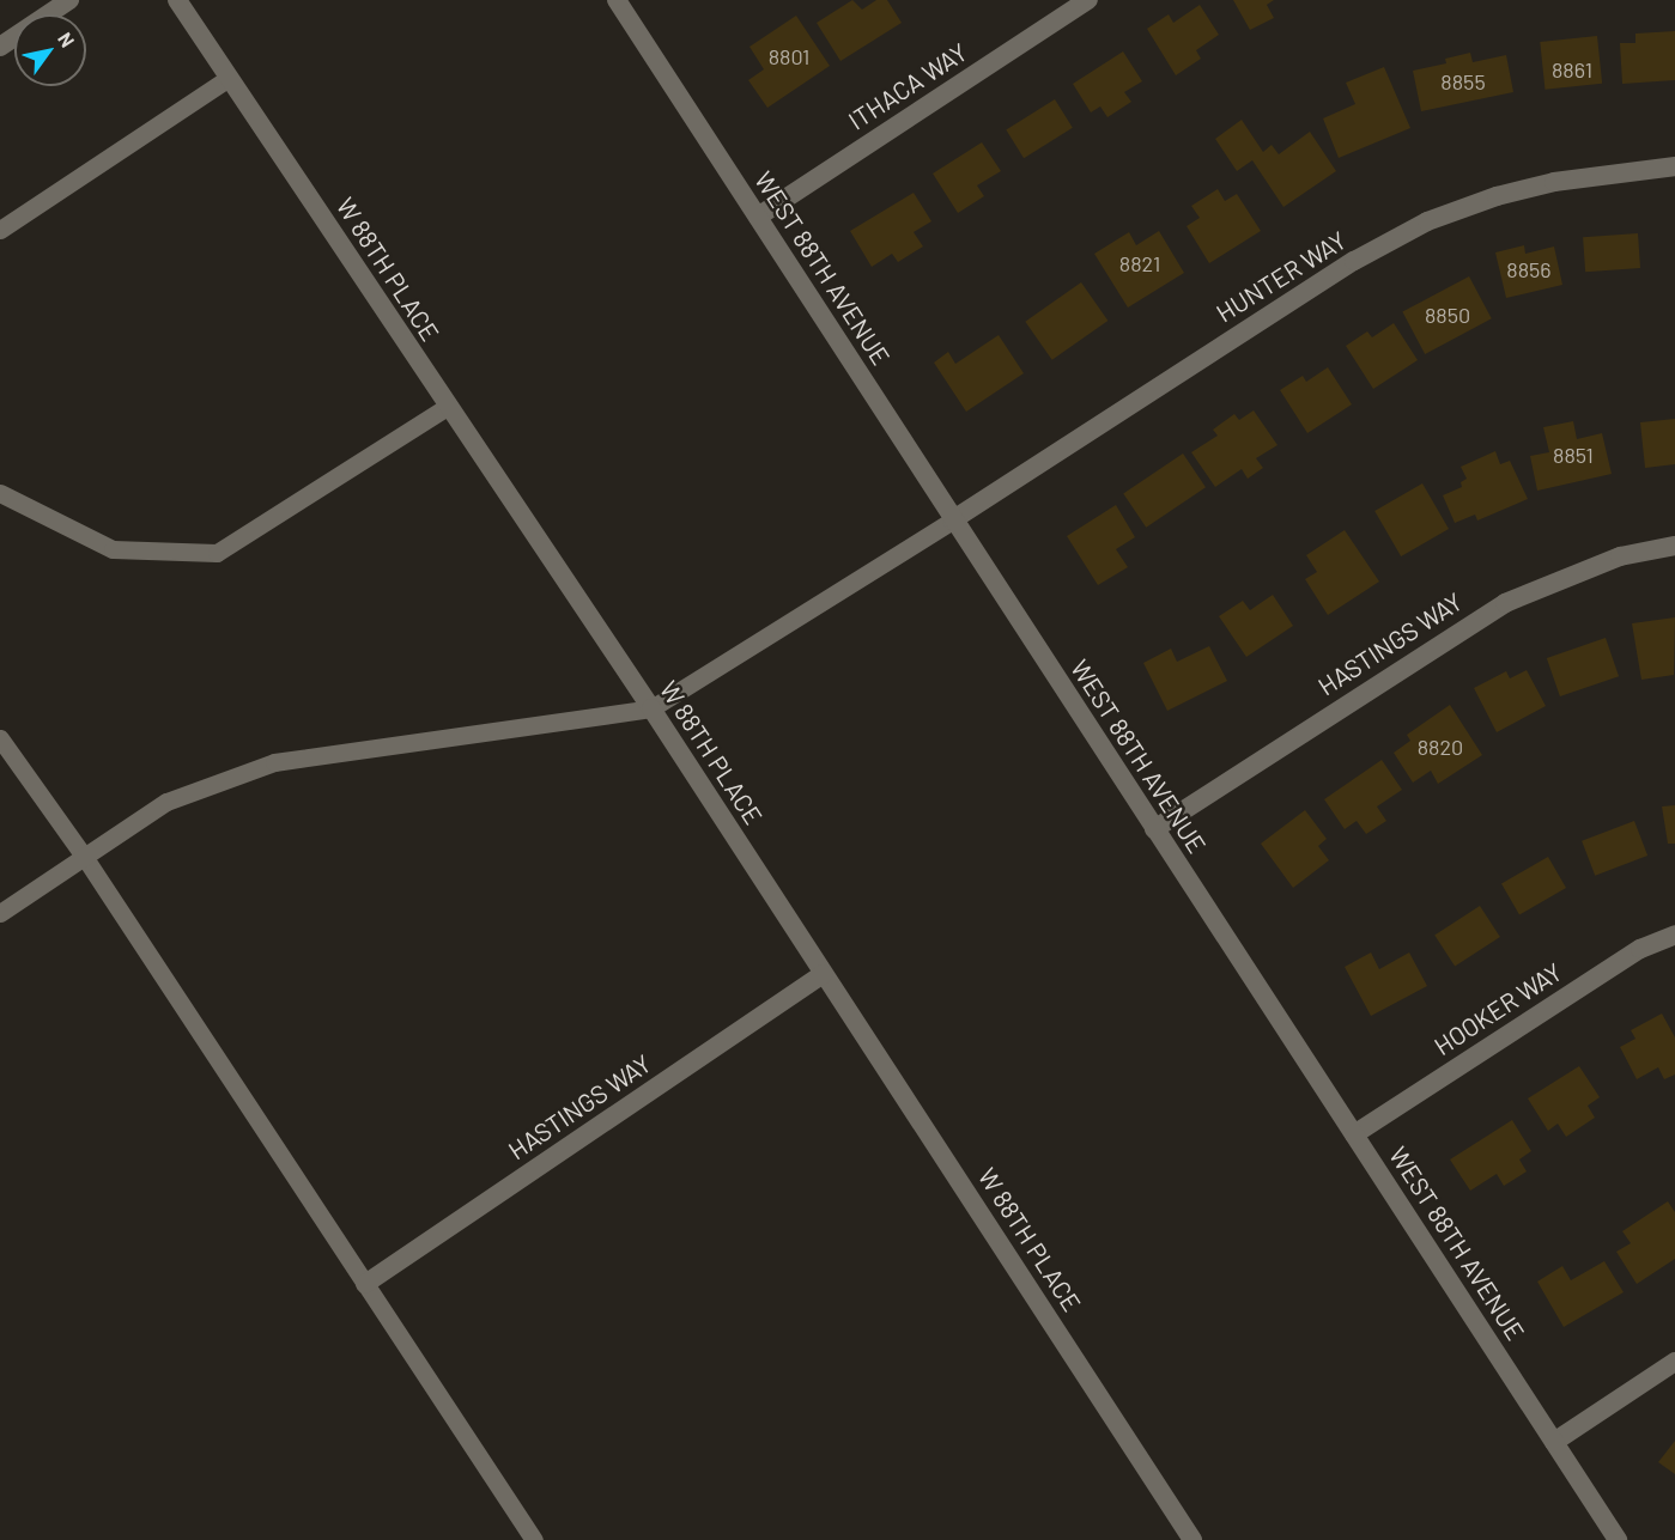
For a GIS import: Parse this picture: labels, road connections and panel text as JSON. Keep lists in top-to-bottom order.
{
  "streets": {
    "street": [
      "ITHACA WAY",
      "WEST 88TH AVENUE",
      "W 88TH PLACE",
      "HUNTER WAY",
      "HASTINGS WAY",
      "HOOKER WAY"
    ]
  },
  "crossings": [
    ["ITHACA WAY", "WEST 88TH AVENUE"],
    ["WEST 88TH AVENUE", "HUNTER WAY"],
    ["WEST 88TH AVENUE", "HASTINGS WAY"],
    ["WEST 88TH AVENUE", "HOOKER WAY"],
    ["W 88TH PLACE", "HASTINGS WAY"]
  ],
  "house_numbers": [
    "8801",
    "8861",
    "8855",
    "8821",
    "8856",
    "8850",
    "8851",
    "8820"
  ],
  "north": "top right"
}
